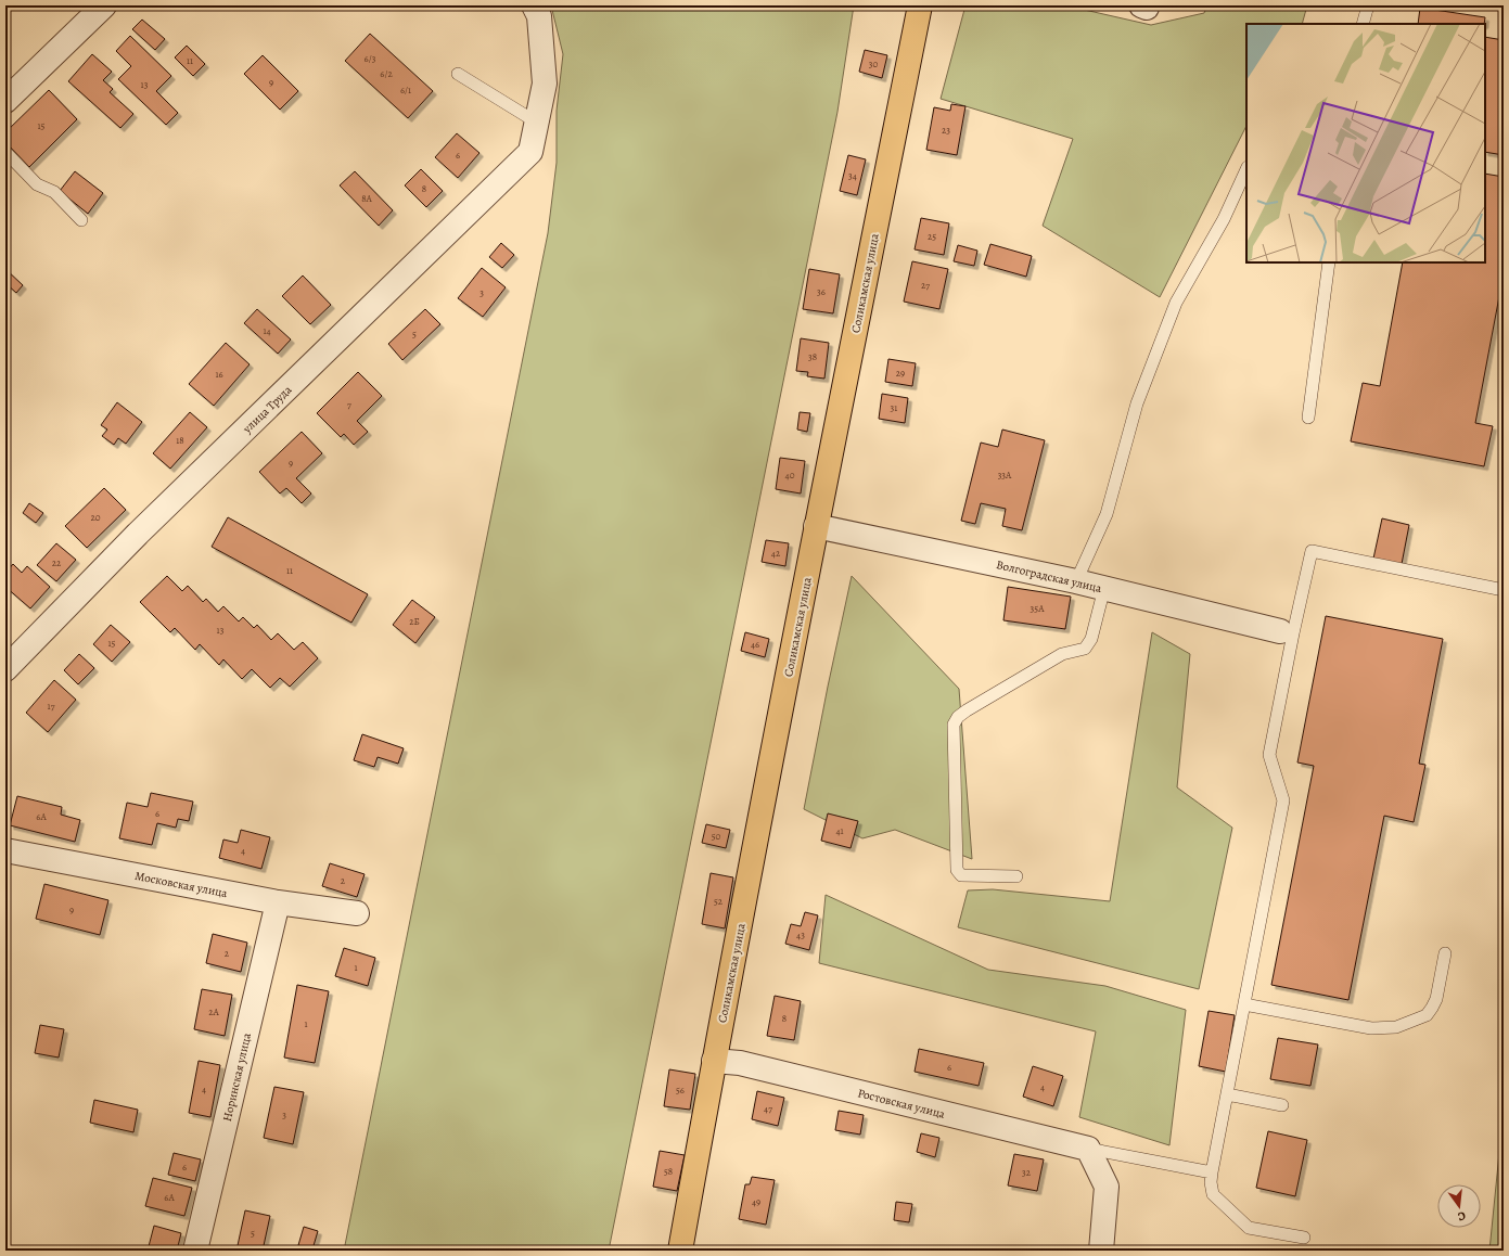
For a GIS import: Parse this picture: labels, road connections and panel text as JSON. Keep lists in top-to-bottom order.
{
  "streets": {
    "main road": ["Соликамская улица"],
    "street": [
      "улица Труда",
      "Волгоградская улица",
      "Московская улица",
      "Норинская улица",
      "Ростовская улица"
    ]
  },
  "crossings": [
    ["Соликамская улица", "Волгоградская улица"],
    ["Соликамская улица", "Ростовская улица"],
    ["Московская улица", "Норинская улица"]
  ],
  "house_numbers": [
    "6/3",
    "11",
    "30",
    "6/2",
    "9",
    "13",
    "6/1",
    "15",
    "23",
    "6",
    "34",
    "8",
    "8А",
    "25",
    "27",
    "36",
    "3",
    "14",
    "5",
    "38",
    "29",
    "16",
    "7",
    "31",
    "18",
    "9",
    "40",
    "33А",
    "20",
    "42",
    "22",
    "11",
    "35А",
    "2Б",
    "13",
    "15",
    "46",
    "17",
    "6",
    "6А",
    "41",
    "50",
    "4",
    "2",
    "52",
    "9",
    "43",
    "2",
    "1",
    "2А",
    "8",
    "1",
    "6",
    "4",
    "4",
    "56",
    "47",
    "3",
    "6",
    "58",
    "32",
    "6А",
    "49",
    "5"
  ],
  "north": "bottom"
}
